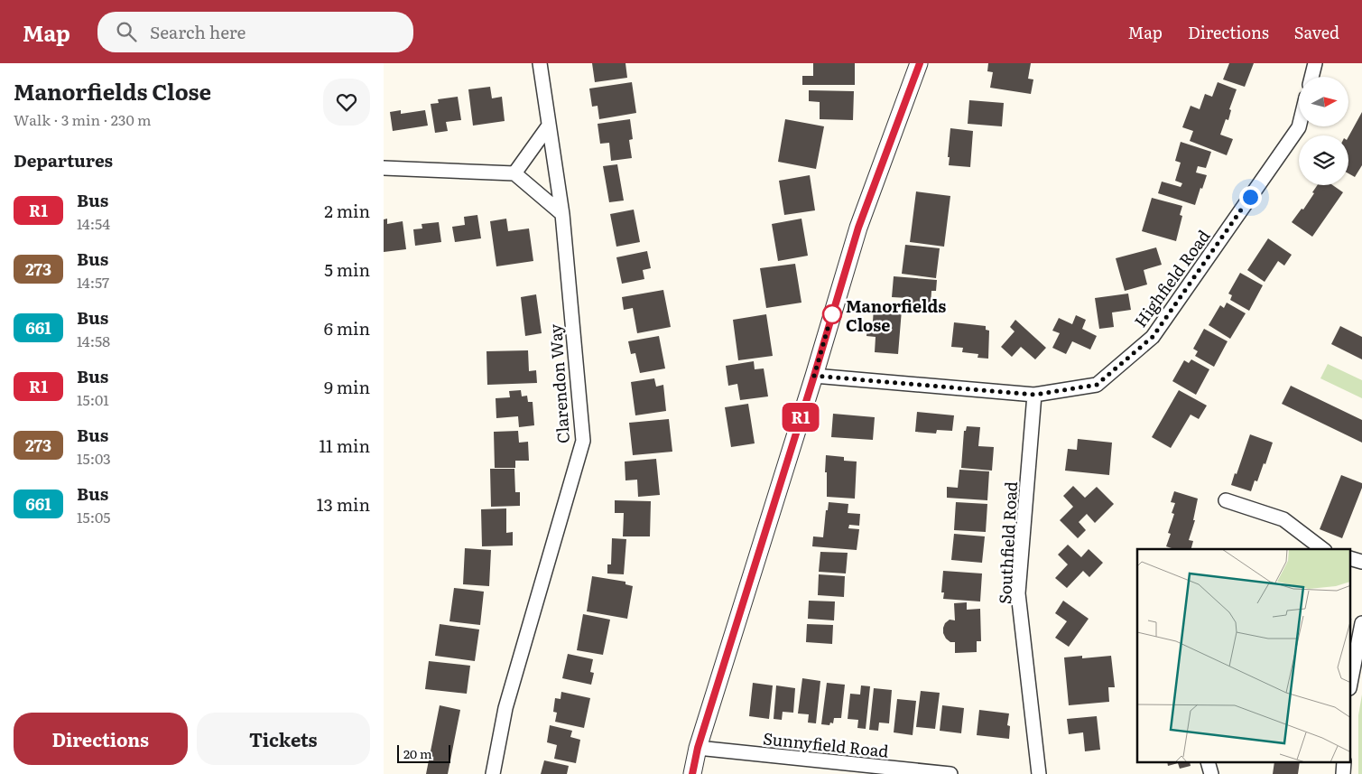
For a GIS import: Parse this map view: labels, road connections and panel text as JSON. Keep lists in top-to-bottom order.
{
  "streets": {
    "street": [
      "Highfield Road",
      "Clarendon Way",
      "Southfield Road",
      "Sunnyfield Road"
    ]
  },
  "crossings": [
    ["Highfield Road", "Southfield Road"]
  ],
  "places": ["Manorfields Close"],
  "lines": ["bus line R1"],
  "scale_bar": "20 m",
  "north": "right",
  "page": {
    "header": "Map",
    "search": "Search here",
    "nav": ["Map", "Directions", "Saved"],
    "heading": [
      ["Manorfields Close", "Walk · 3 min · 230 m"],
      "Departures"
    ],
    "on_map": "R1",
    "list": [
      {
        "mark": "R1",
        "name": "Bus",
        "note": "14:54",
        "value": "2 min"
      },
      {
        "mark": "273",
        "name": "Bus",
        "note": "14:57",
        "value": "5 min"
      },
      {
        "mark": "661",
        "name": "Bus",
        "note": "14:58",
        "value": "6 min"
      },
      {
        "mark": "R1",
        "name": "Bus",
        "note": "15:01",
        "value": "9 min"
      },
      {
        "mark": "273",
        "name": "Bus",
        "note": "15:03",
        "value": "11 min"
      },
      {
        "mark": "661",
        "name": "Bus",
        "note": "15:05",
        "value": "13 min"
      }
    ],
    "buttons": ["Directions", "Tickets"],
    "scale": "20 m"
  }
}
